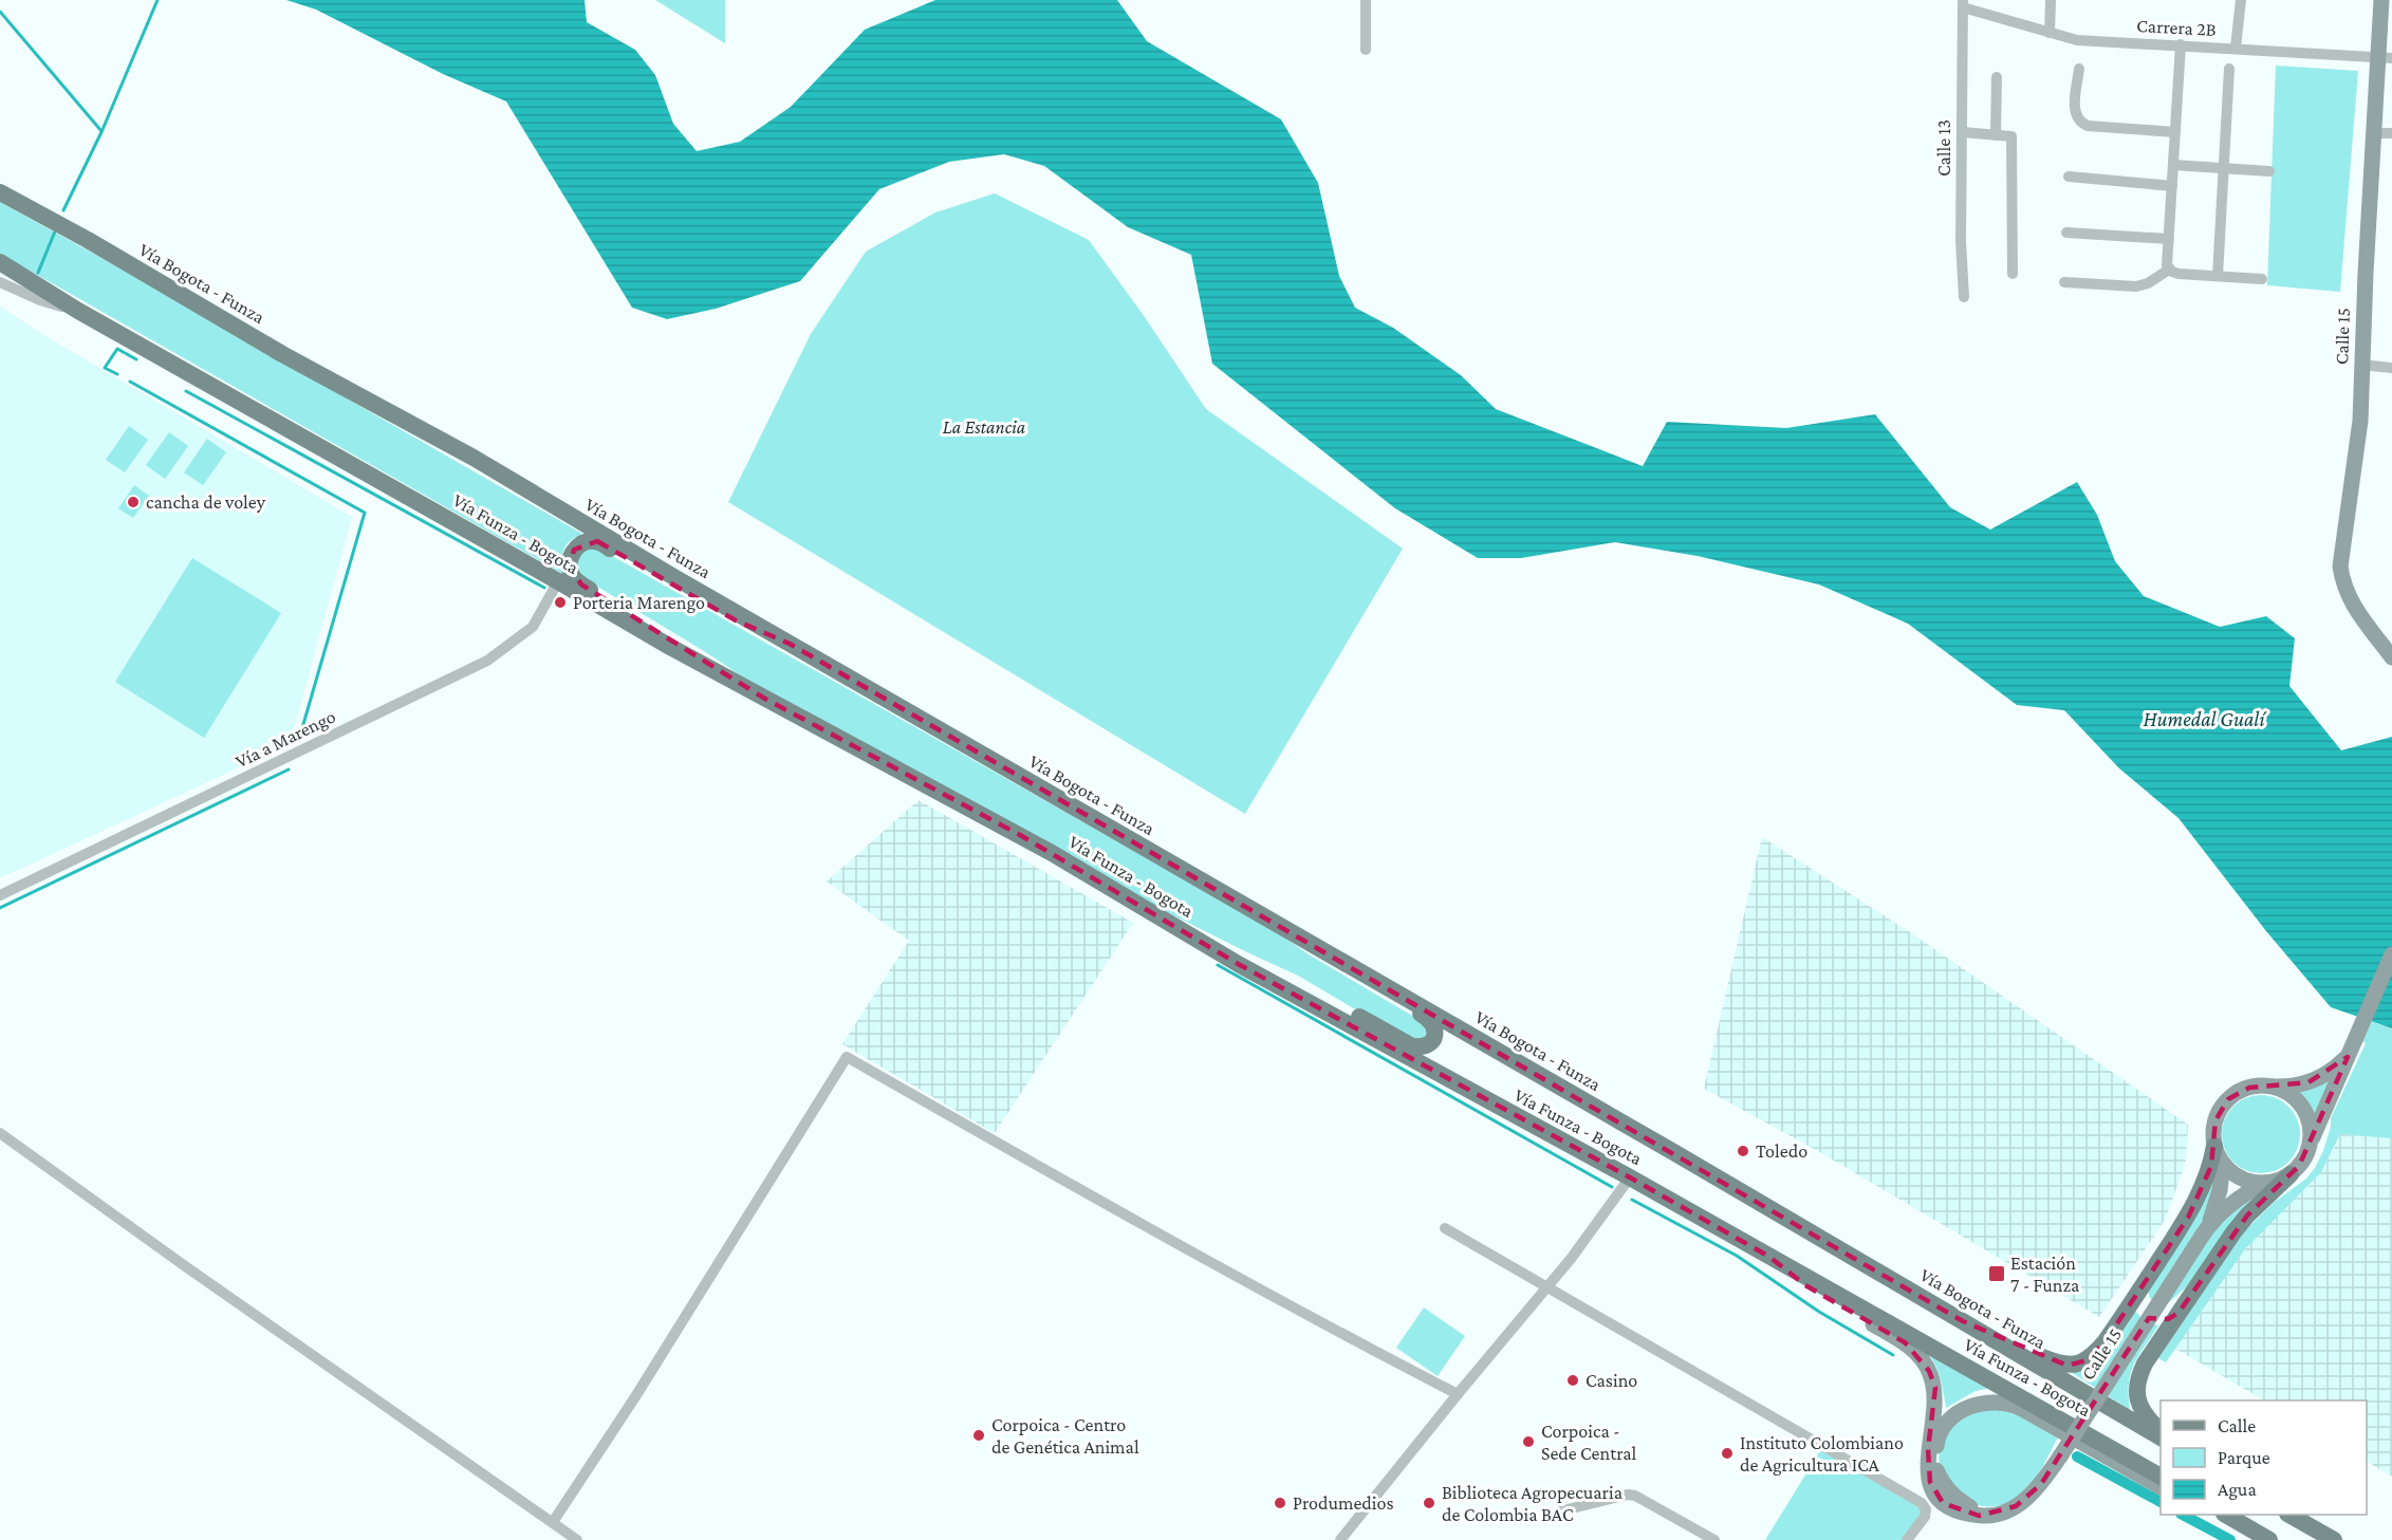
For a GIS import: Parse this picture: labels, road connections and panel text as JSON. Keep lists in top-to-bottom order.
{
  "streets": {
    "main road": ["Vía Bogota - Funza", "Vía Funza - Bogota"],
    "street": [
      "Carrera 2B",
      "Calle 13",
      "Calle 15",
      "Vía a Marengo"
    ]
  },
  "crossings": [
    ["Carrera 2B", "Calle 13"],
    ["Carrera 2B", "Calle 15"],
    ["Vía Funza - Bogota", "Vía a Marengo"]
  ],
  "water": ["Humedal Gualí"],
  "parks": ["La Estancia"],
  "places": {
    "other": [
      "cancha de voley",
      "Porteria Marengo",
      "Toledo",
      "Casino",
      "Corpoica - Centro de Genética Animal",
      "Corpoica - Sede Central",
      "Instituto Colombiano de Agricultura ICA",
      "Produmedios",
      "Biblioteca Agropecuaria de Colombia BAC"
    ],
    "transit": ["Estación 7 - Funza"]
  },
  "legend": ["Calle", "Parque", "Agua"]
}
